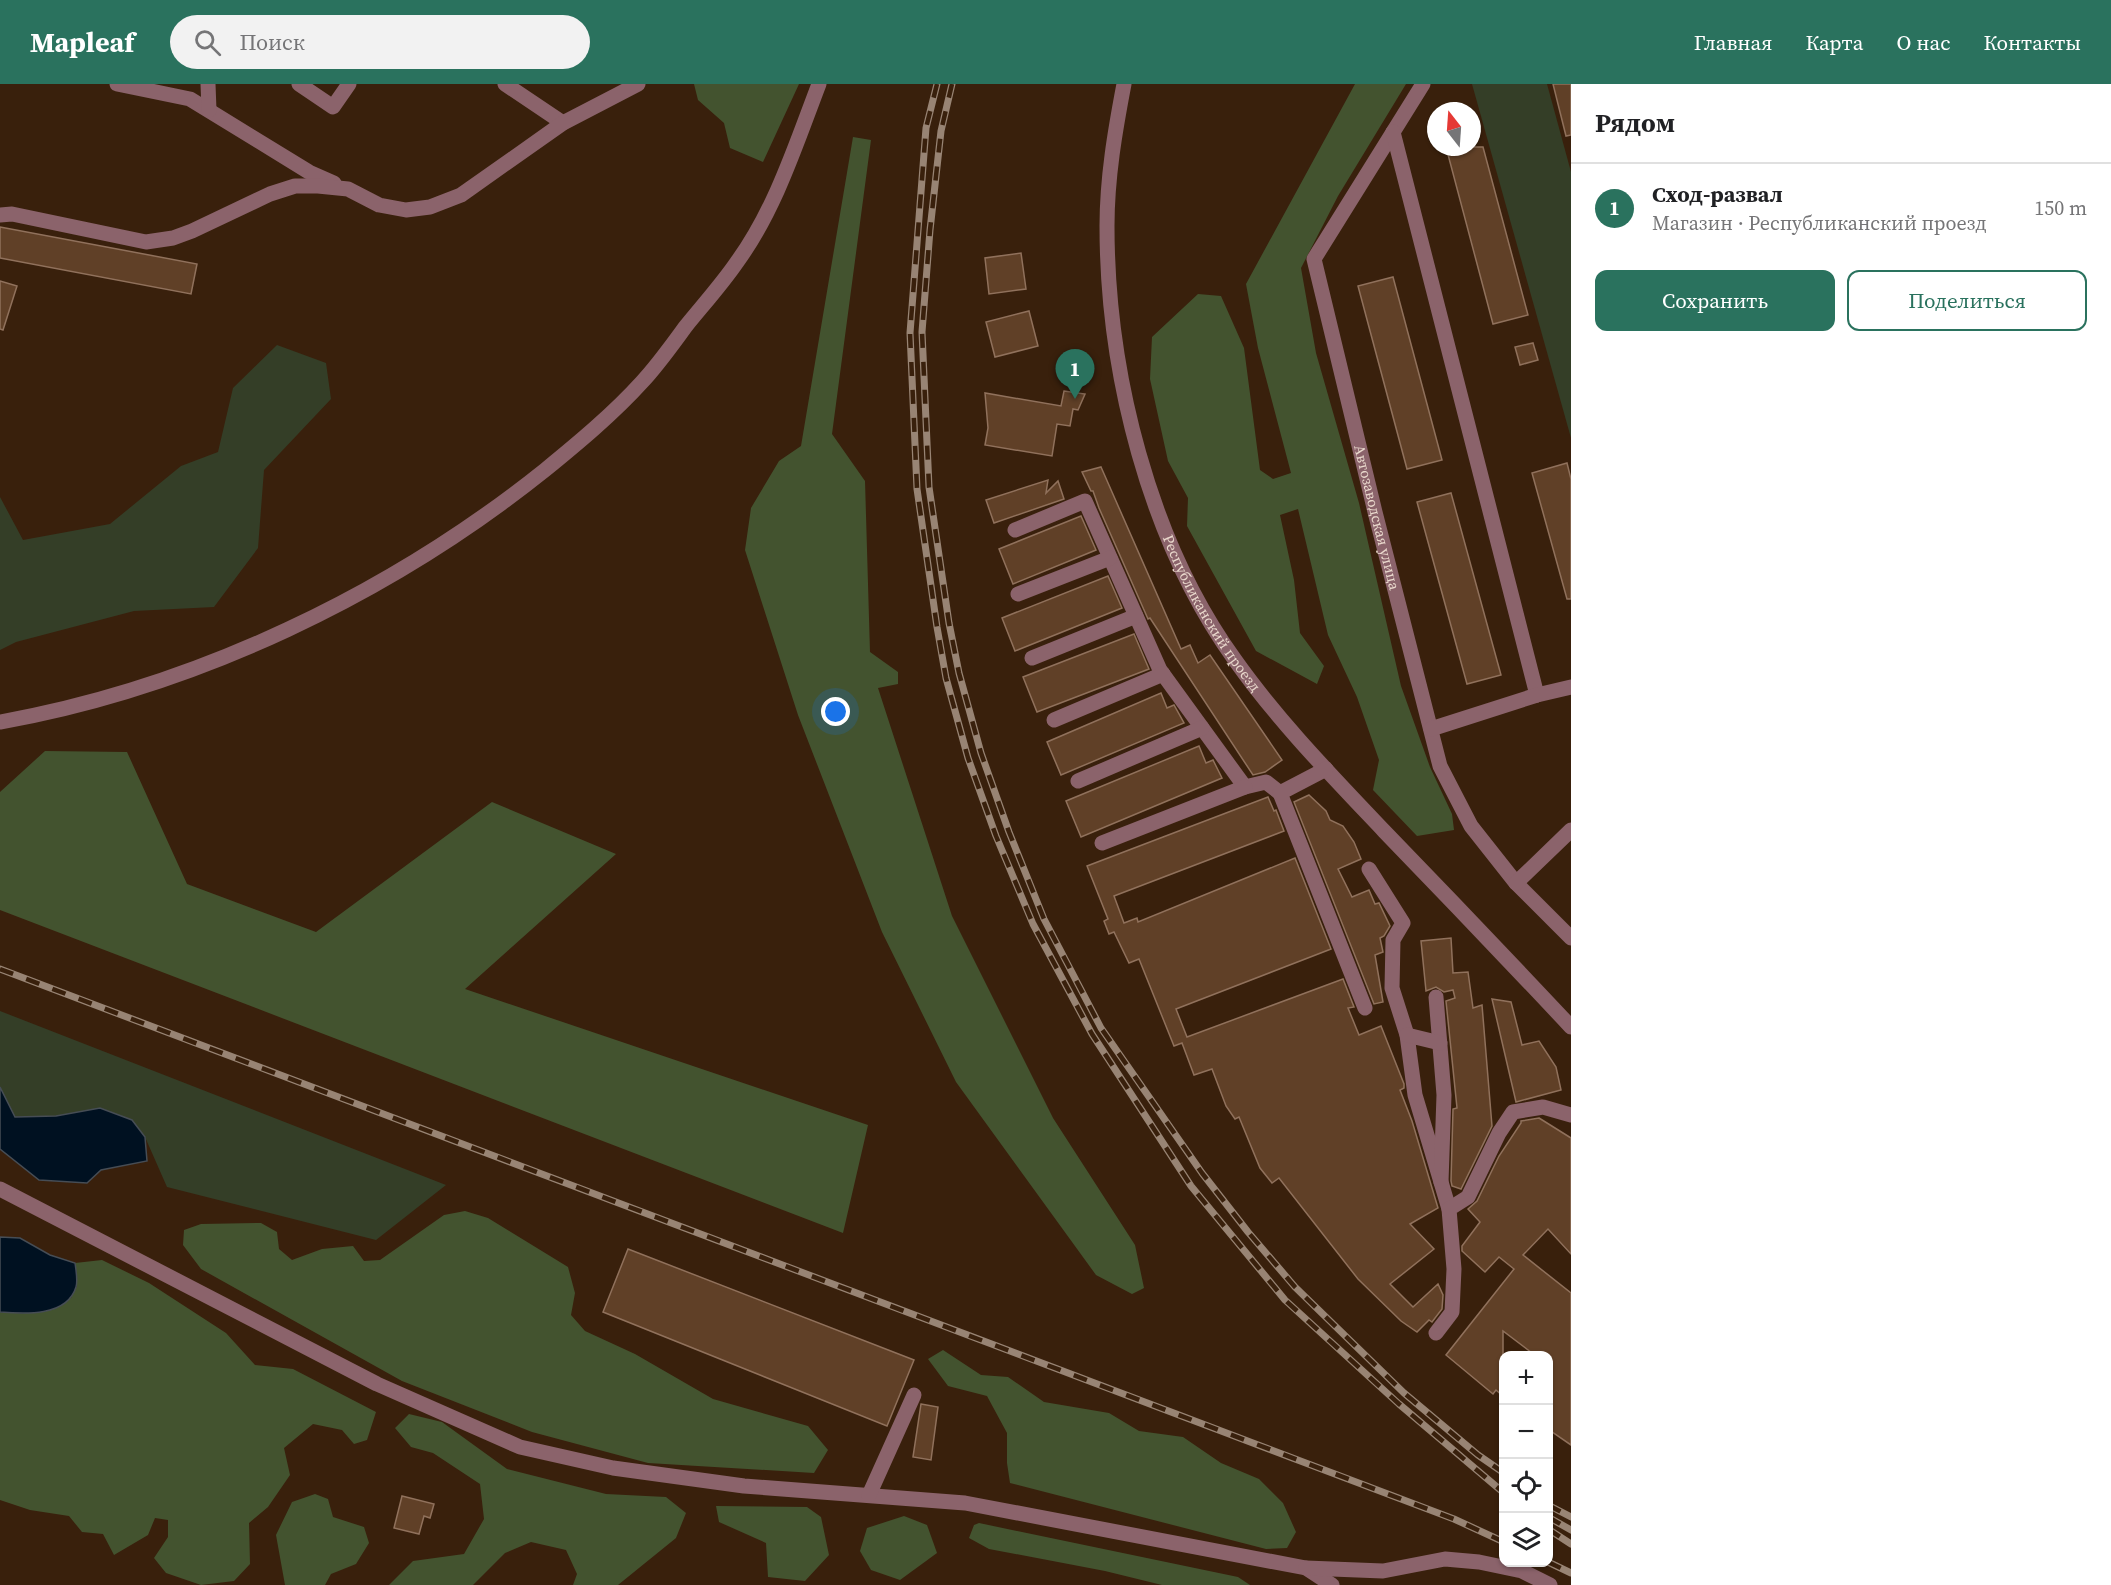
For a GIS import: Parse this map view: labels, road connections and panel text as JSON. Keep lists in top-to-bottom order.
{
  "streets": {
    "street": ["Автозаводская улица", "Республиканский проезд"]
  },
  "north": "top",
  "page": {
    "header": "Mapleaf",
    "search": "Поиск",
    "nav": [
      "Главная",
      "Карта",
      "О нас",
      "Контакты"
    ],
    "heading": "Рядом",
    "list": [
      {
        "mark": "1",
        "name": "Сход-развал",
        "note": "Магазин · Республиканский проезд",
        "value": "150 m"
      }
    ],
    "buttons": ["Сохранить", "Поделиться"],
    "pins": "1",
    "map_buttons": ["+", "−"]
  }
}
